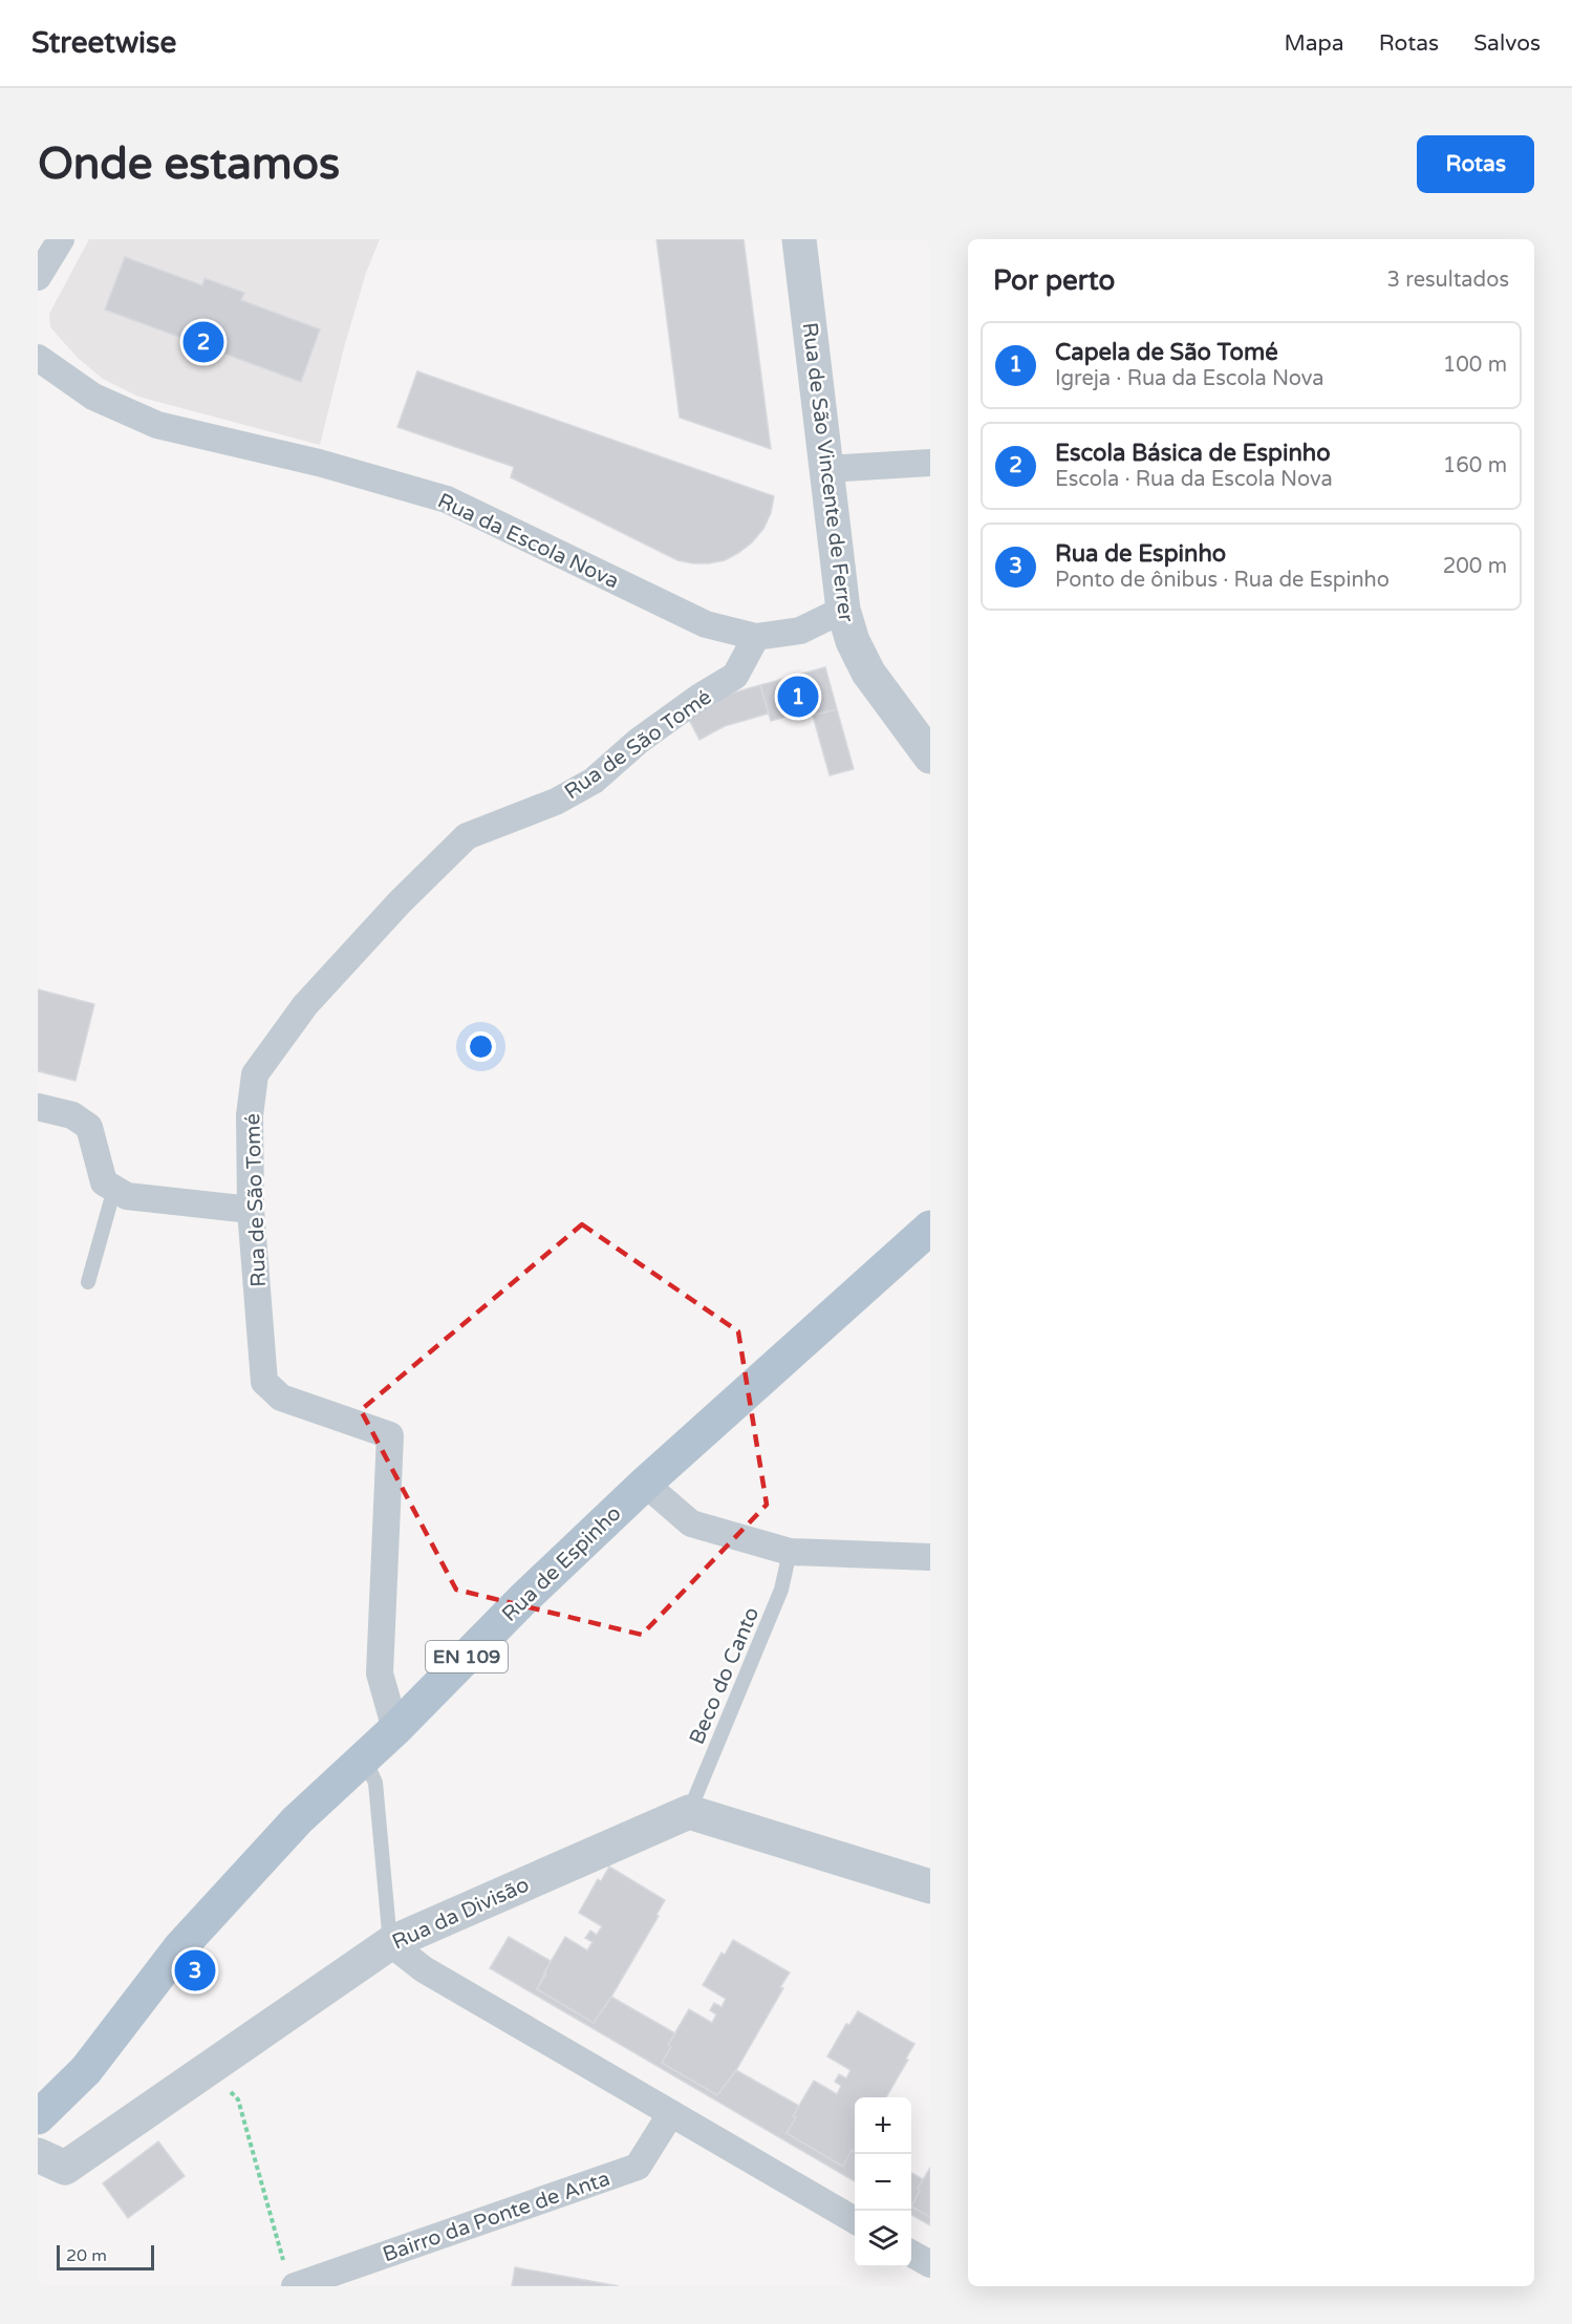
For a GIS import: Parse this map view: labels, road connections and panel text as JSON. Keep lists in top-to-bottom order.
{
  "streets": {
    "main road": ["Rua de Espinho", "EN 109"],
    "street": [
      "Rua de São Vincente de Ferrer",
      "Rua da Escola Nova",
      "Rua de São Tomé",
      "Rua da Divisão",
      "Bairro da Ponte de Anta"
    ],
    "lane": ["Beco do Canto"]
  },
  "crossings": [
    ["Rua de São Vincente de Ferrer", "Rua da Escola Nova"],
    ["Rua da Escola Nova", "Rua de São Tomé"],
    ["Rua de São Tomé", "Rua de Espinho"],
    ["Beco do Canto", "Rua da Divisão"]
  ],
  "scale_bar": "20 m",
  "page": {
    "header": "Streetwise",
    "nav": ["Mapa", "Rotas", "Salvos"],
    "buttons": "Rotas",
    "title": "Onde estamos",
    "heading": ["Por perto", "3 resultados"],
    "pins": ["2", "1", "3"],
    "list": [
      {
        "mark": "1",
        "name": "Capela de São Tomé",
        "note": "Igreja · Rua da Escola Nova",
        "value": "100 m"
      },
      {
        "mark": "2",
        "name": "Escola Básica de Espinho",
        "note": "Escola · Rua da Escola Nova",
        "value": "160 m"
      },
      {
        "mark": "3",
        "name": "Rua de Espinho",
        "note": "Ponto de ônibus · Rua de Espinho",
        "value": "200 m"
      }
    ],
    "map_buttons": ["+", "−"],
    "scale": "20 m"
  }
}
